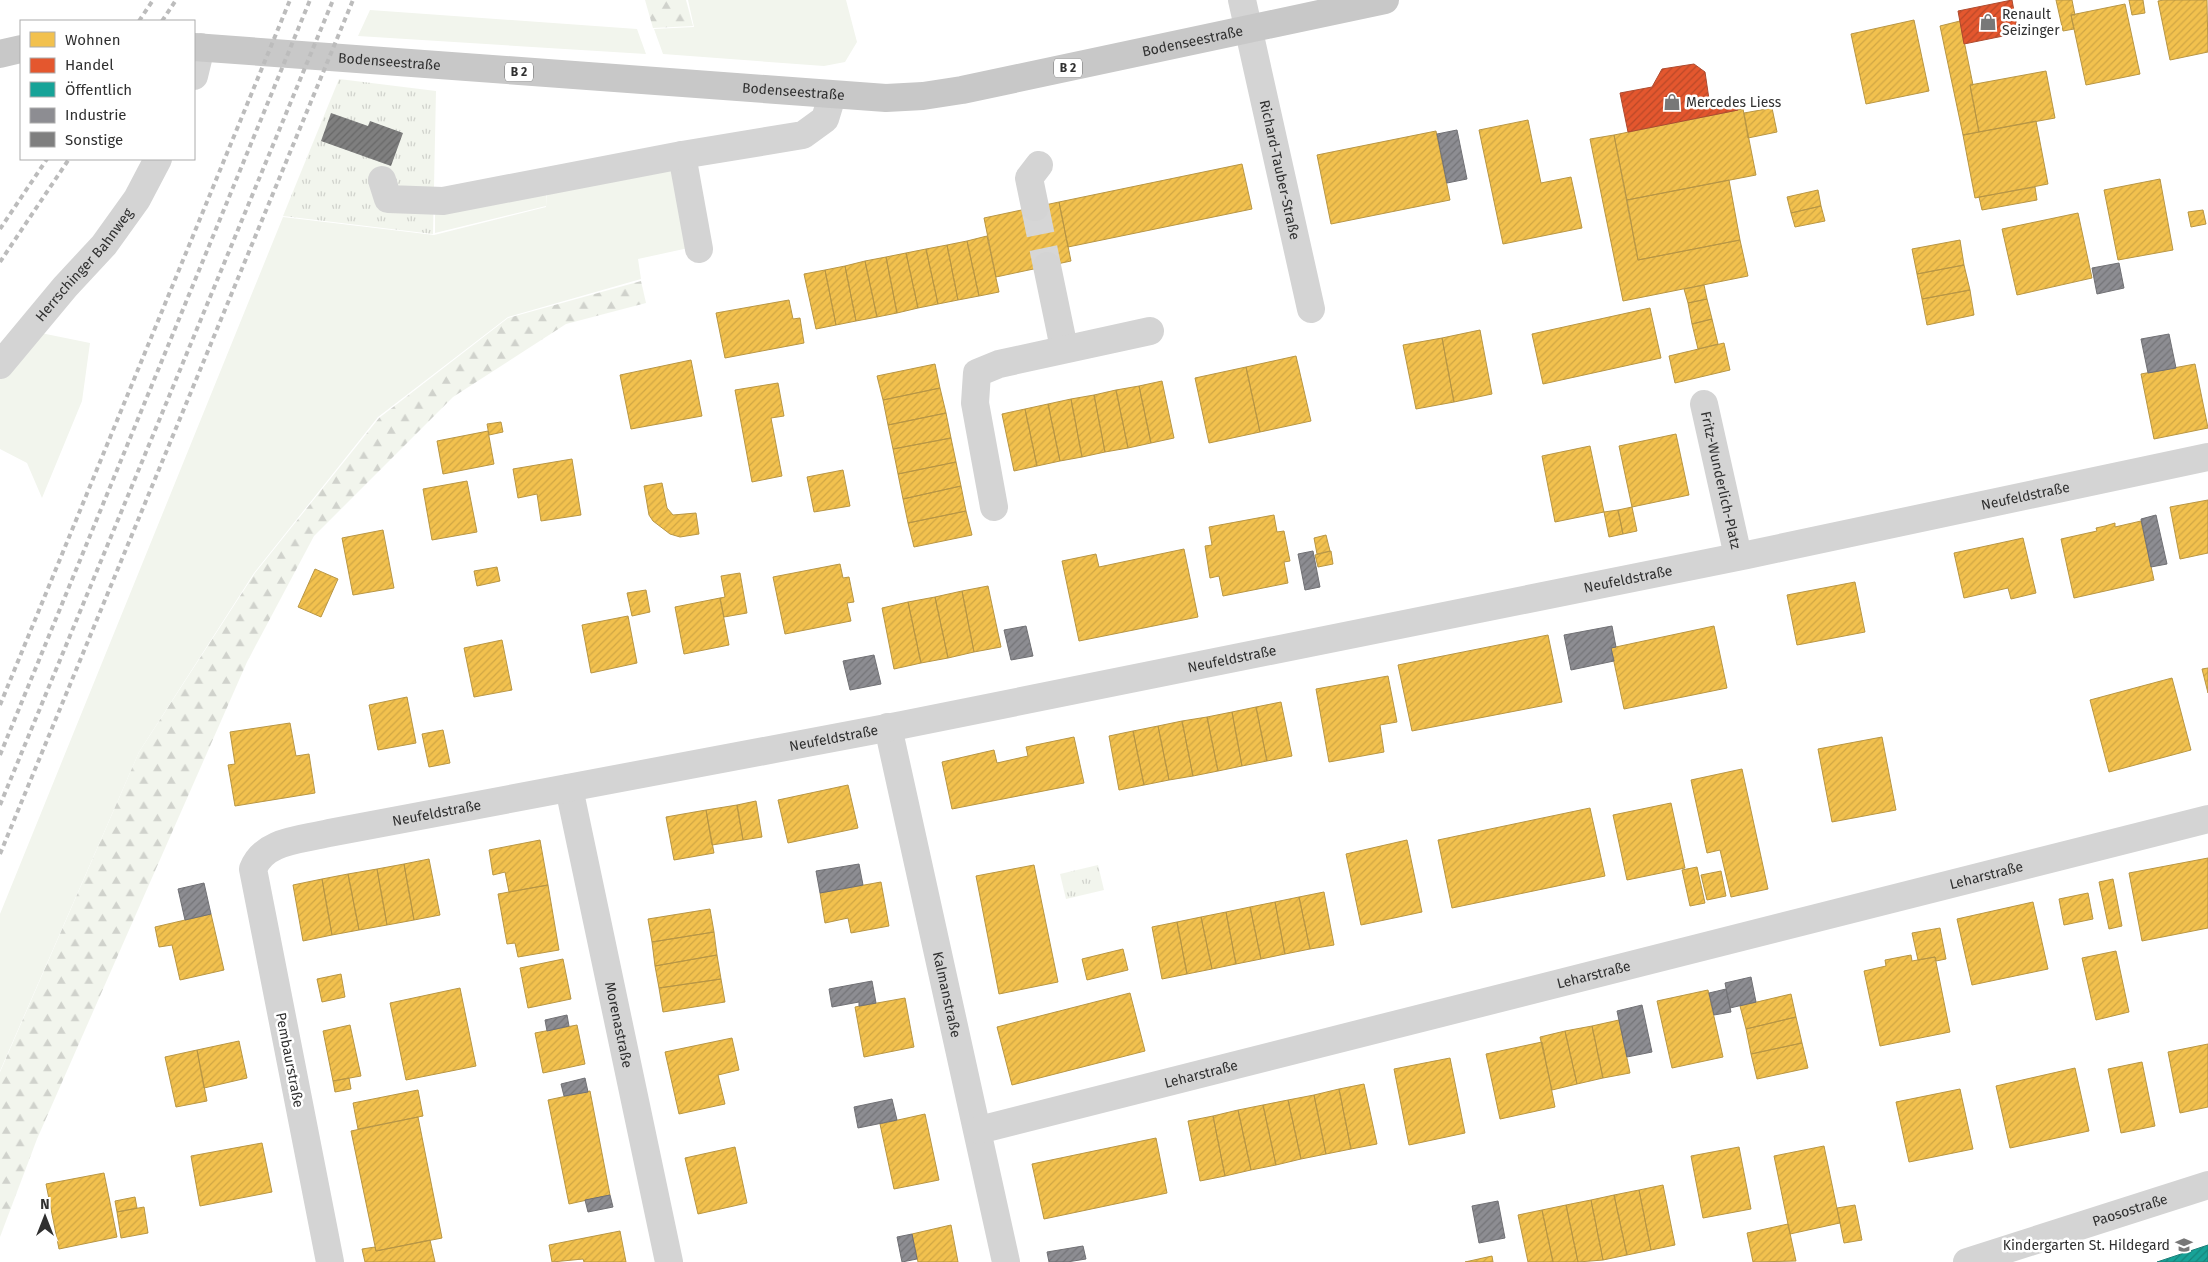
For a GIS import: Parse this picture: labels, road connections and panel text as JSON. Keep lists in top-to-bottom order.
{
  "streets": {
    "main road": ["Bodenseestraße", "B 2"],
    "street": [
      "Richard-Tauber-Straße",
      "Herrschinger Bahnweg",
      "Fritz-Wunderlich-Platz",
      "Neufeldstraße",
      "Leharstraße",
      "Kalmanstraße",
      "Morenastraße",
      "Pembaurstraße",
      "Paosostraße"
    ]
  },
  "crossings": [
    ["Bodenseestraße", "Richard-Tauber-Straße"],
    ["Fritz-Wunderlich-Platz", "Neufeldstraße"],
    ["Neufeldstraße", "Kalmanstraße"],
    ["Neufeldstraße", "Morenastraße"],
    ["Neufeldstraße", "Pembaurstraße"],
    ["Leharstraße", "Kalmanstraße"]
  ],
  "places": {
    "shop": ["Renault Seizinger", "Mercedes Liess"],
    "school or university": ["Kindergarten St. Hildegard"]
  },
  "legend": [
    "Wohnen",
    "Handel",
    "Öffentlich",
    "Industrie",
    "Sonstige"
  ],
  "north": "top"
}
